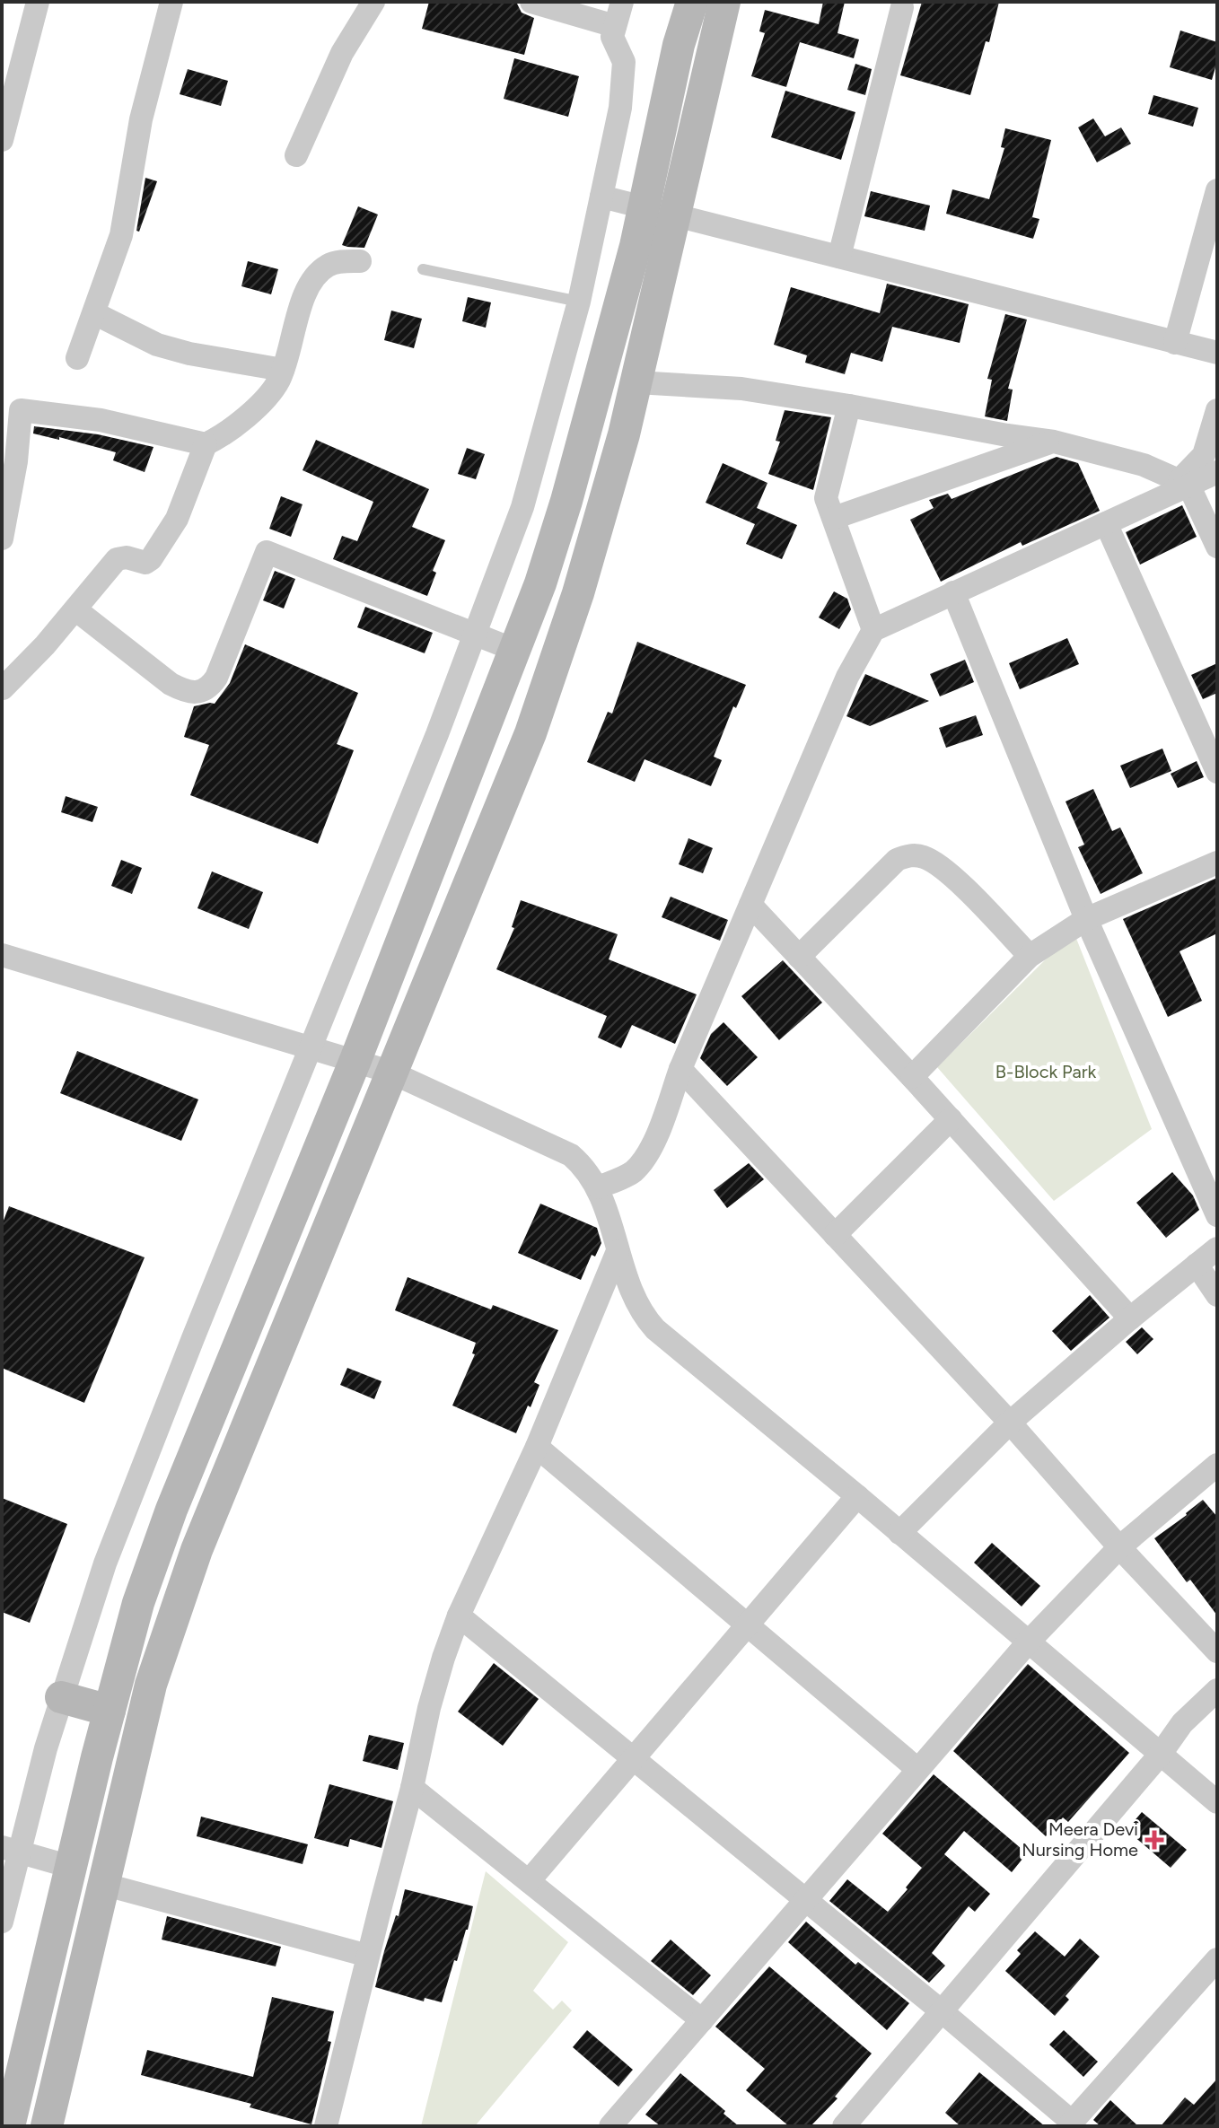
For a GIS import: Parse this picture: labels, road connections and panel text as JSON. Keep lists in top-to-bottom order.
{
  "parks": ["B-Block Park"],
  "places": {
    "health": ["Meera Devi Nursing Home"]
  }
}
